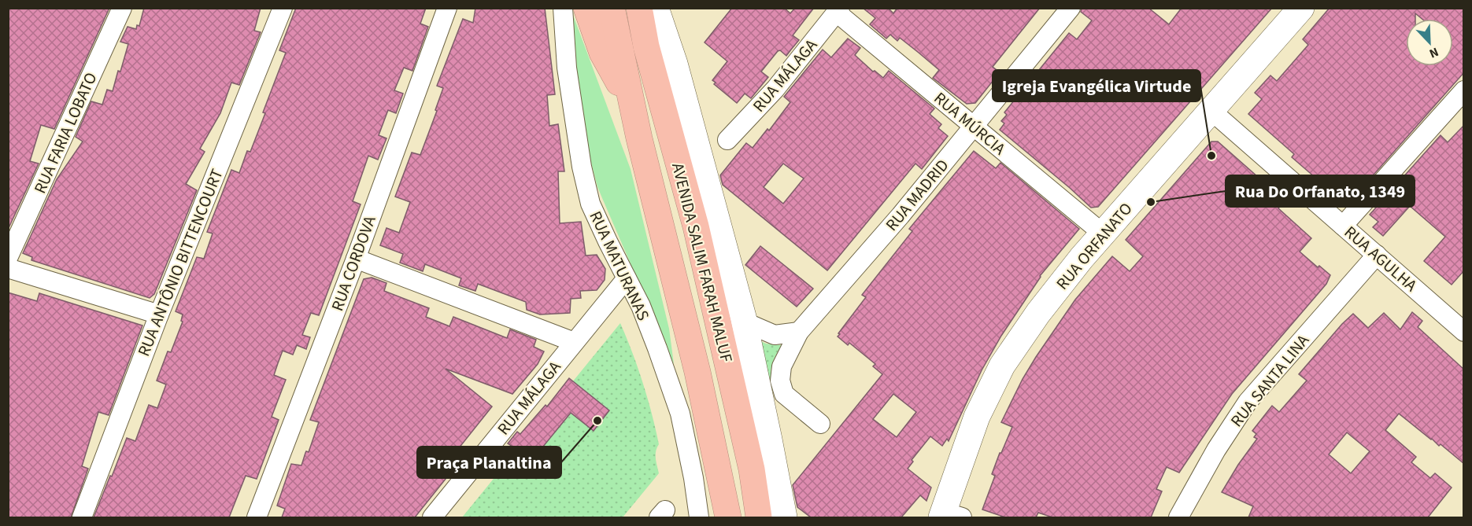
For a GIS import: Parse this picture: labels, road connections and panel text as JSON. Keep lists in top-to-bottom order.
{
  "streets": {
    "highway": ["AVENIDA SALIM FARAH MALUF"],
    "main road": ["RUA ORFANATO"],
    "street": [
      "RUA MÁLAGA",
      "RUA MÚRCIA",
      "RUA FARIA LOBATO",
      "RUA MADRID",
      "RUA AGULHA",
      "RUA ANTÔNIO BITTENCOURT",
      "RUA CORDOVA",
      "RUA MATURANAS",
      "RUA SANTA LINA"
    ]
  },
  "crossings": [
    ["RUA MÁLAGA", "RUA MÚRCIA"],
    ["RUA MÁLAGA", "RUA MATURANAS"],
    ["RUA MÚRCIA", "RUA MADRID"],
    ["RUA MÚRCIA", "RUA ORFANATO"],
    ["RUA ORFANATO", "RUA AGULHA"],
    ["RUA AGULHA", "RUA SANTA LINA"]
  ],
  "places": ["Igreja Evangélica Virtude", "Rua Do Orfanato, 1349", "Praça Planaltina"],
  "north": "bottom right"
}
